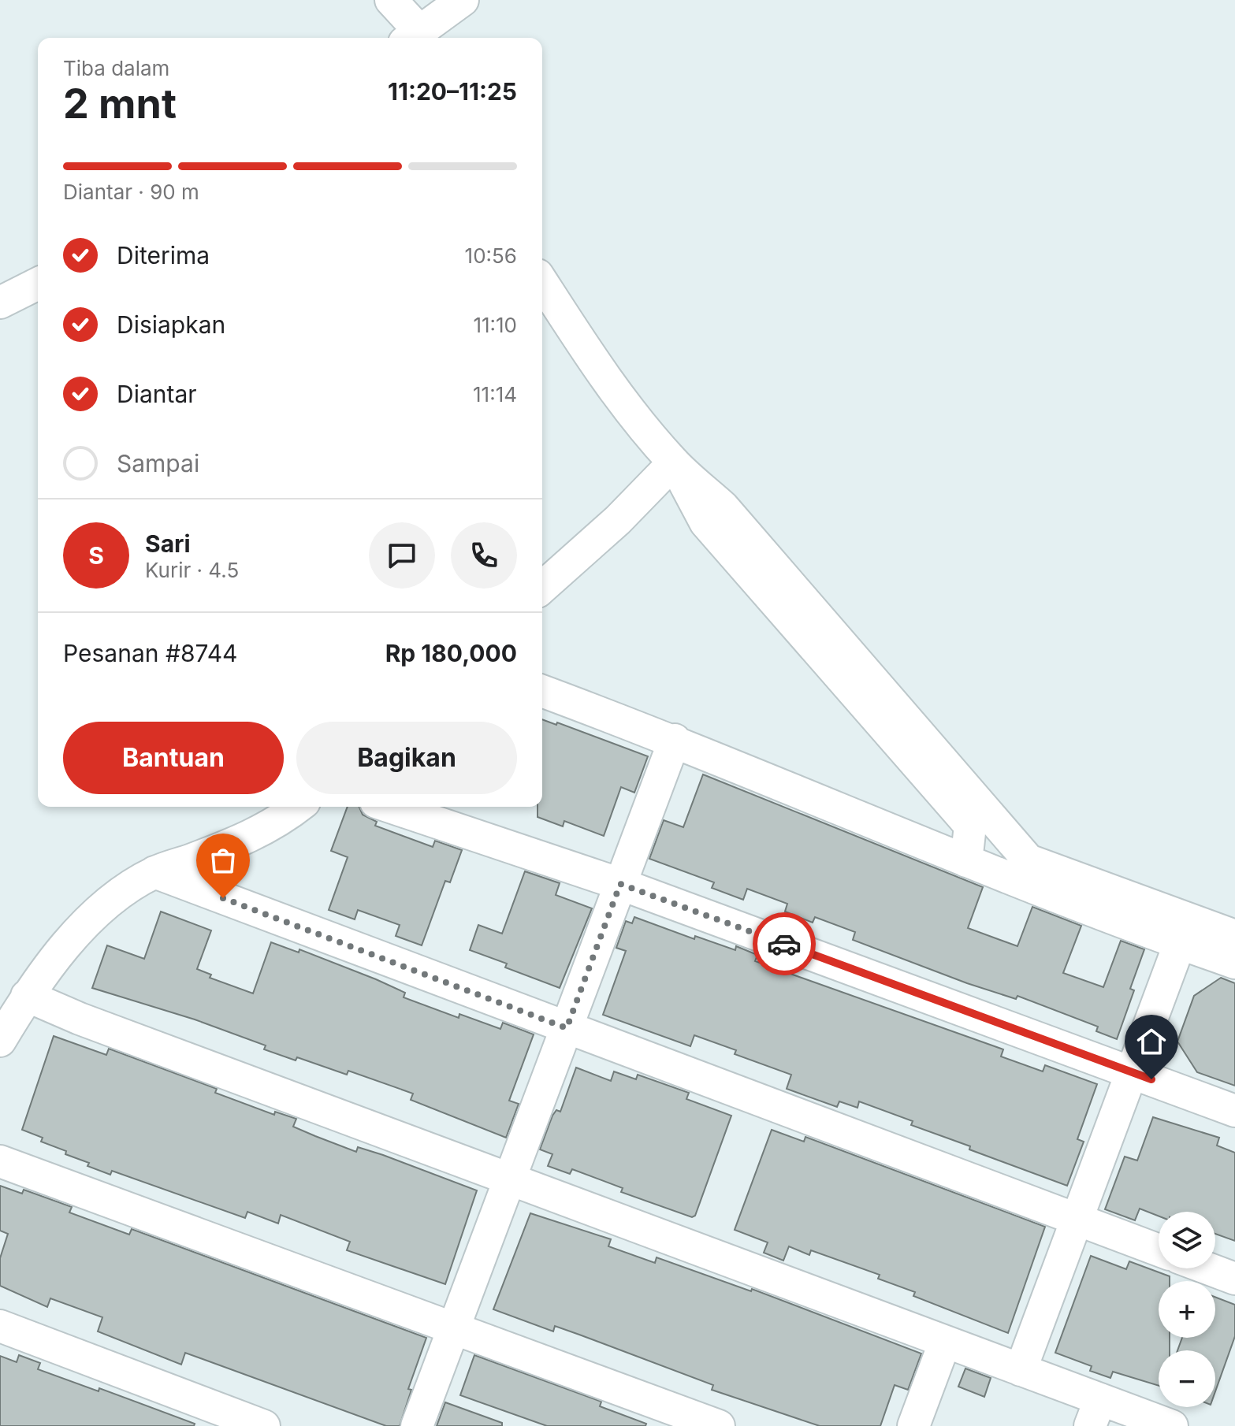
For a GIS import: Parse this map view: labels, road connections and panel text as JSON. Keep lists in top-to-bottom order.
{
  "page": {
    "heading": ["2 mnt", "Tiba dalam", "11:20–11:25"],
    "panel": [
      "Sari",
      "Kurir · 4.5",
      "Pesanan #8744",
      "Rp 180,000"
    ],
    "bar": "Diantar · 90 m",
    "list": [
      ["Diterima", "10:56"],
      ["Disiapkan", "11:10"],
      ["Diantar", "11:14"],
      "Sampai"
    ],
    "round": "S",
    "buttons": ["Bantuan", "Bagikan"],
    "map_buttons": ["+", "−"]
  }
}
